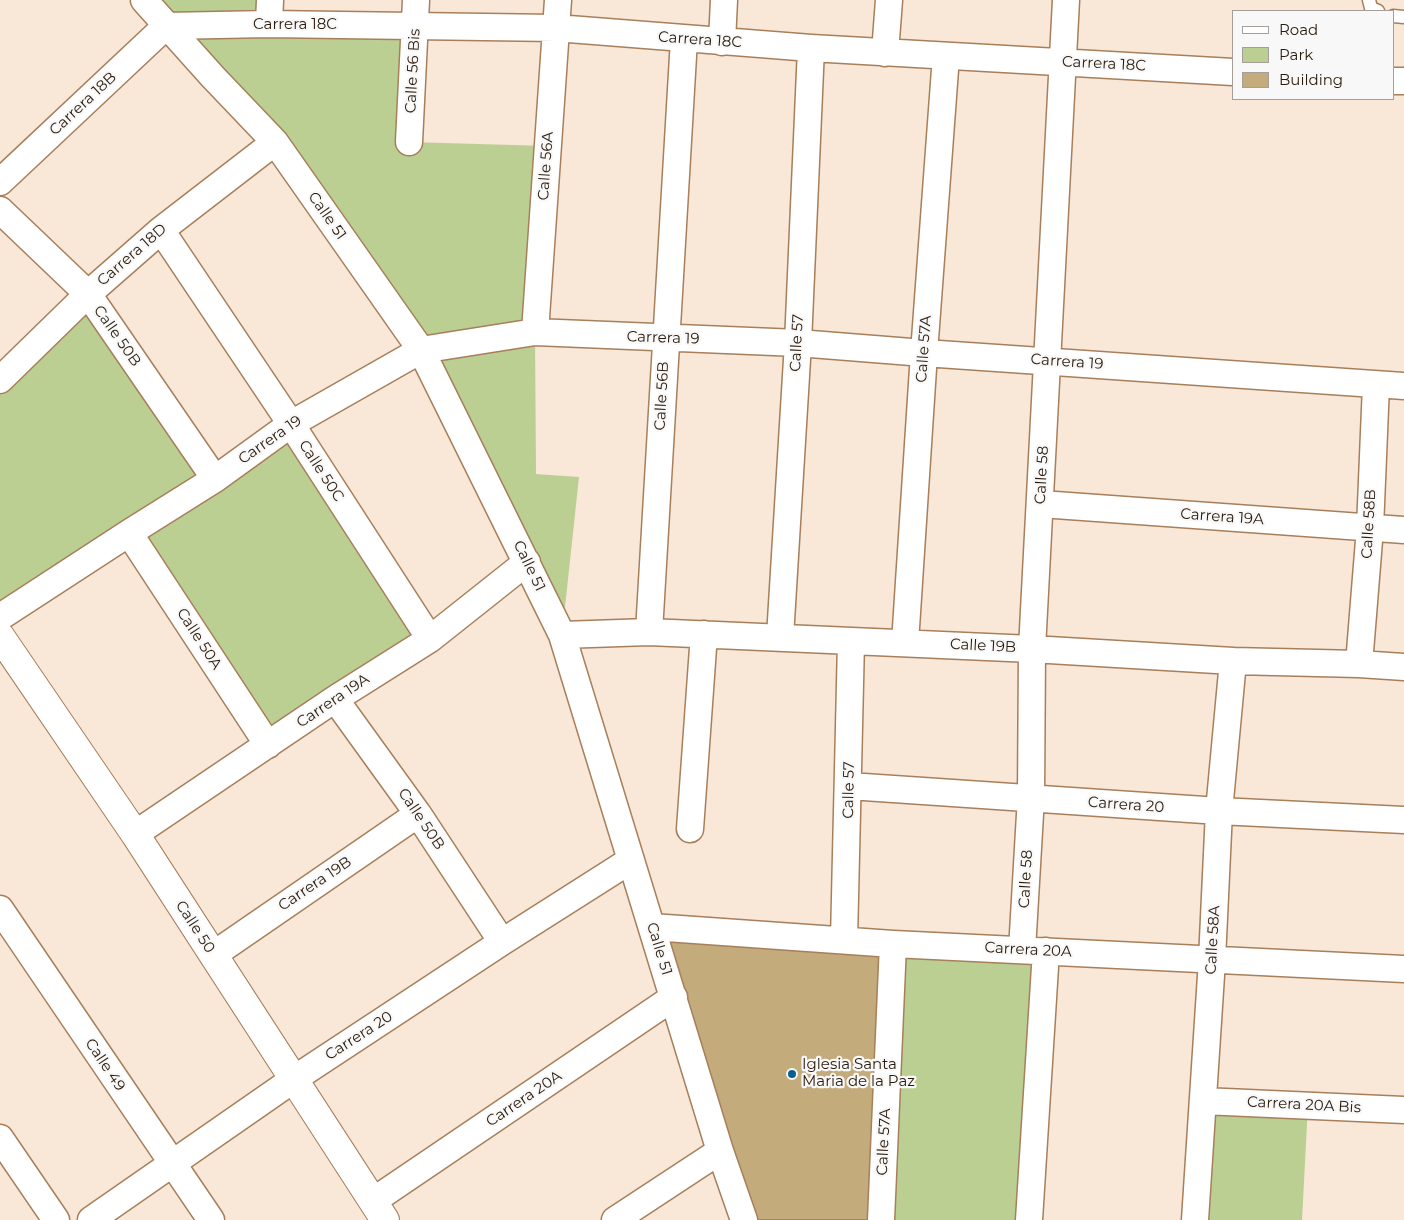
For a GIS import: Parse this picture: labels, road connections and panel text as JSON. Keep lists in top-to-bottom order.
{
  "streets": {
    "street": [
      "Carrera 18C",
      "Calle 56 Bis",
      "Carrera 18B",
      "Calle 56A",
      "Calle 51",
      "Carrera 18D",
      "Calle 50B",
      "Carrera 19",
      "Calle 57",
      "Calle 57A",
      "Calle 56B",
      "Calle 50C",
      "Calle 58",
      "Carrera 19A",
      "Calle 58B",
      "Calle 50A",
      "Calle 19B",
      "Carrera 20",
      "Carrera 19B",
      "Calle 50",
      "Calle 58A",
      "Carrera 20A",
      "Calle 49",
      "Carrera 20A Bis"
    ]
  },
  "crossings": [
    ["Carrera 18C", "Calle 56 Bis"],
    ["Carrera 18C", "Carrera 18B"],
    ["Carrera 18C", "Calle 56A"],
    ["Carrera 18C", "Calle 51"],
    ["Carrera 18C", "Calle 57"],
    ["Carrera 18C", "Calle 57A"],
    ["Carrera 18C", "Calle 56B"],
    ["Carrera 18C", "Calle 58"],
    ["Carrera 18B", "Calle 51"],
    ["Calle 56A", "Carrera 19"],
    ["Calle 51", "Carrera 18D"],
    ["Calle 51", "Carrera 19"],
    ["Calle 51", "Carrera 19A"],
    ["Calle 51", "Calle 19B"],
    ["Calle 51", "Carrera 20"],
    ["Calle 51", "Carrera 20A"],
    ["Carrera 18D", "Calle 50B"],
    ["Carrera 18D", "Calle 50C"],
    ["Calle 50B", "Carrera 19"],
    ["Calle 50B", "Carrera 19A"],
    ["Calle 50B", "Carrera 20"],
    ["Calle 50B", "Carrera 19B"],
    ["Carrera 19", "Calle 57"],
    ["Carrera 19", "Calle 57A"],
    ["Carrera 19", "Calle 56B"],
    ["Carrera 19", "Calle 50C"],
    ["Carrera 19", "Calle 58"],
    ["Carrera 19", "Calle 58B"],
    ["Carrera 19", "Calle 50A"],
    ["Calle 57", "Calle 19B"],
    ["Calle 57", "Carrera 20"],
    ["Calle 57", "Carrera 20A"],
    ["Calle 57A", "Calle 19B"],
    ["Calle 57A", "Carrera 20A"],
    ["Calle 56B", "Calle 19B"],
    ["Calle 50C", "Carrera 19A"],
    ["Calle 58", "Carrera 19A"],
    ["Calle 58", "Calle 19B"],
    ["Calle 58", "Carrera 20"],
    ["Calle 58", "Carrera 20A"],
    ["Carrera 19A", "Calle 58B"],
    ["Carrera 19A", "Calle 50A"],
    ["Carrera 19A", "Calle 50"],
    ["Calle 58B", "Calle 19B"],
    ["Calle 19B", "Calle 58A"],
    ["Carrera 20", "Calle 50"],
    ["Carrera 20", "Calle 58A"],
    ["Carrera 20", "Calle 49"],
    ["Carrera 19B", "Calle 50"],
    ["Calle 50", "Carrera 20A"],
    ["Calle 58A", "Carrera 20A"],
    ["Calle 58A", "Carrera 20A Bis"]
  ],
  "places": ["Iglesia Santa Maria de la Paz"],
  "legend": ["Road", "Park", "Building"]
}
